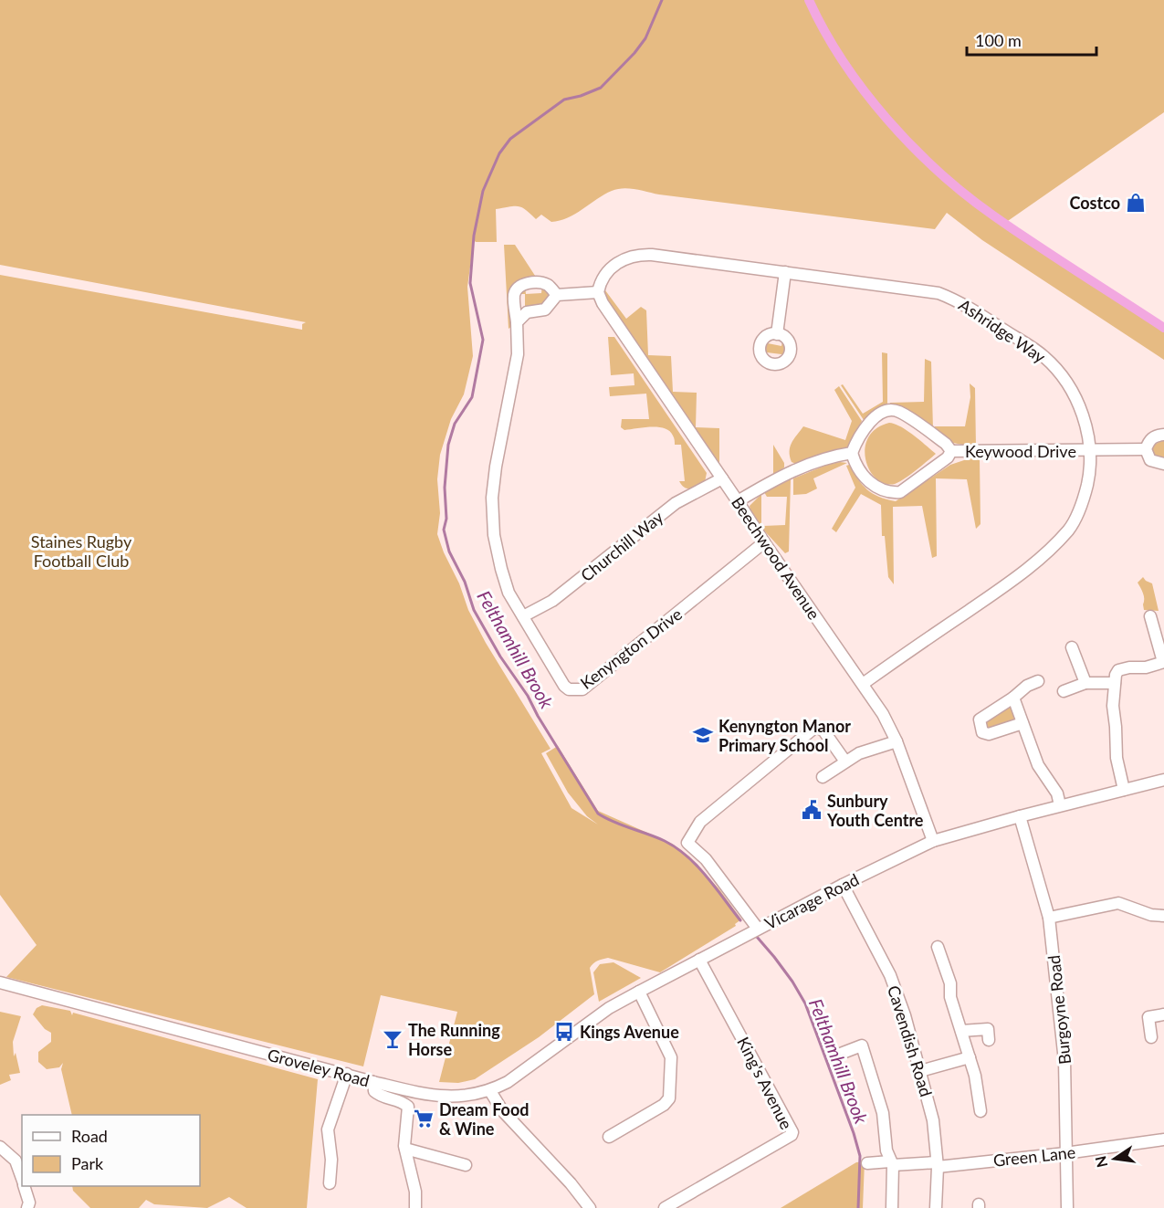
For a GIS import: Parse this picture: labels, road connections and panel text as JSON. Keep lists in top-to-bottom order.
{
  "streets": {
    "street": [
      "Ashridge Way",
      "Keywood Drive",
      "Churchill Way",
      "Beechwood Avenue",
      "Kenyngton Drive",
      "Vicarage Road",
      "Burgoyne Road",
      "Cavendish Road",
      "Groveley Road",
      "King's Avenue",
      "Green Lane"
    ]
  },
  "crossings": [
    ["Ashridge Way", "Keywood Drive"],
    ["Ashridge Way", "Beechwood Avenue"],
    ["Churchill Way", "Beechwood Avenue"],
    ["Churchill Way", "Kenyngton Drive"],
    ["Beechwood Avenue", "Kenyngton Drive"],
    ["Beechwood Avenue", "Vicarage Road"],
    ["Vicarage Road", "Burgoyne Road"],
    ["Vicarage Road", "Cavendish Road"],
    ["Vicarage Road", "Groveley Road"],
    ["Vicarage Road", "King's Avenue"],
    ["Burgoyne Road", "Green Lane"],
    ["Cavendish Road", "Green Lane"]
  ],
  "water": ["Felthamhill Brook"],
  "parks": ["Staines Rugby Football Club"],
  "places": {
    "shop": ["Costco"],
    "school or university": ["Kenyngton Manor Primary School"],
    "public building": ["Sunbury Youth Centre"],
    "bus stop": ["Kings Avenue"],
    "bar": ["The Running Horse"],
    "supermarket": ["Dream Food & Wine"]
  },
  "legend": ["Road", "Park"],
  "scale_bar": "100 m",
  "north": "left"
}
